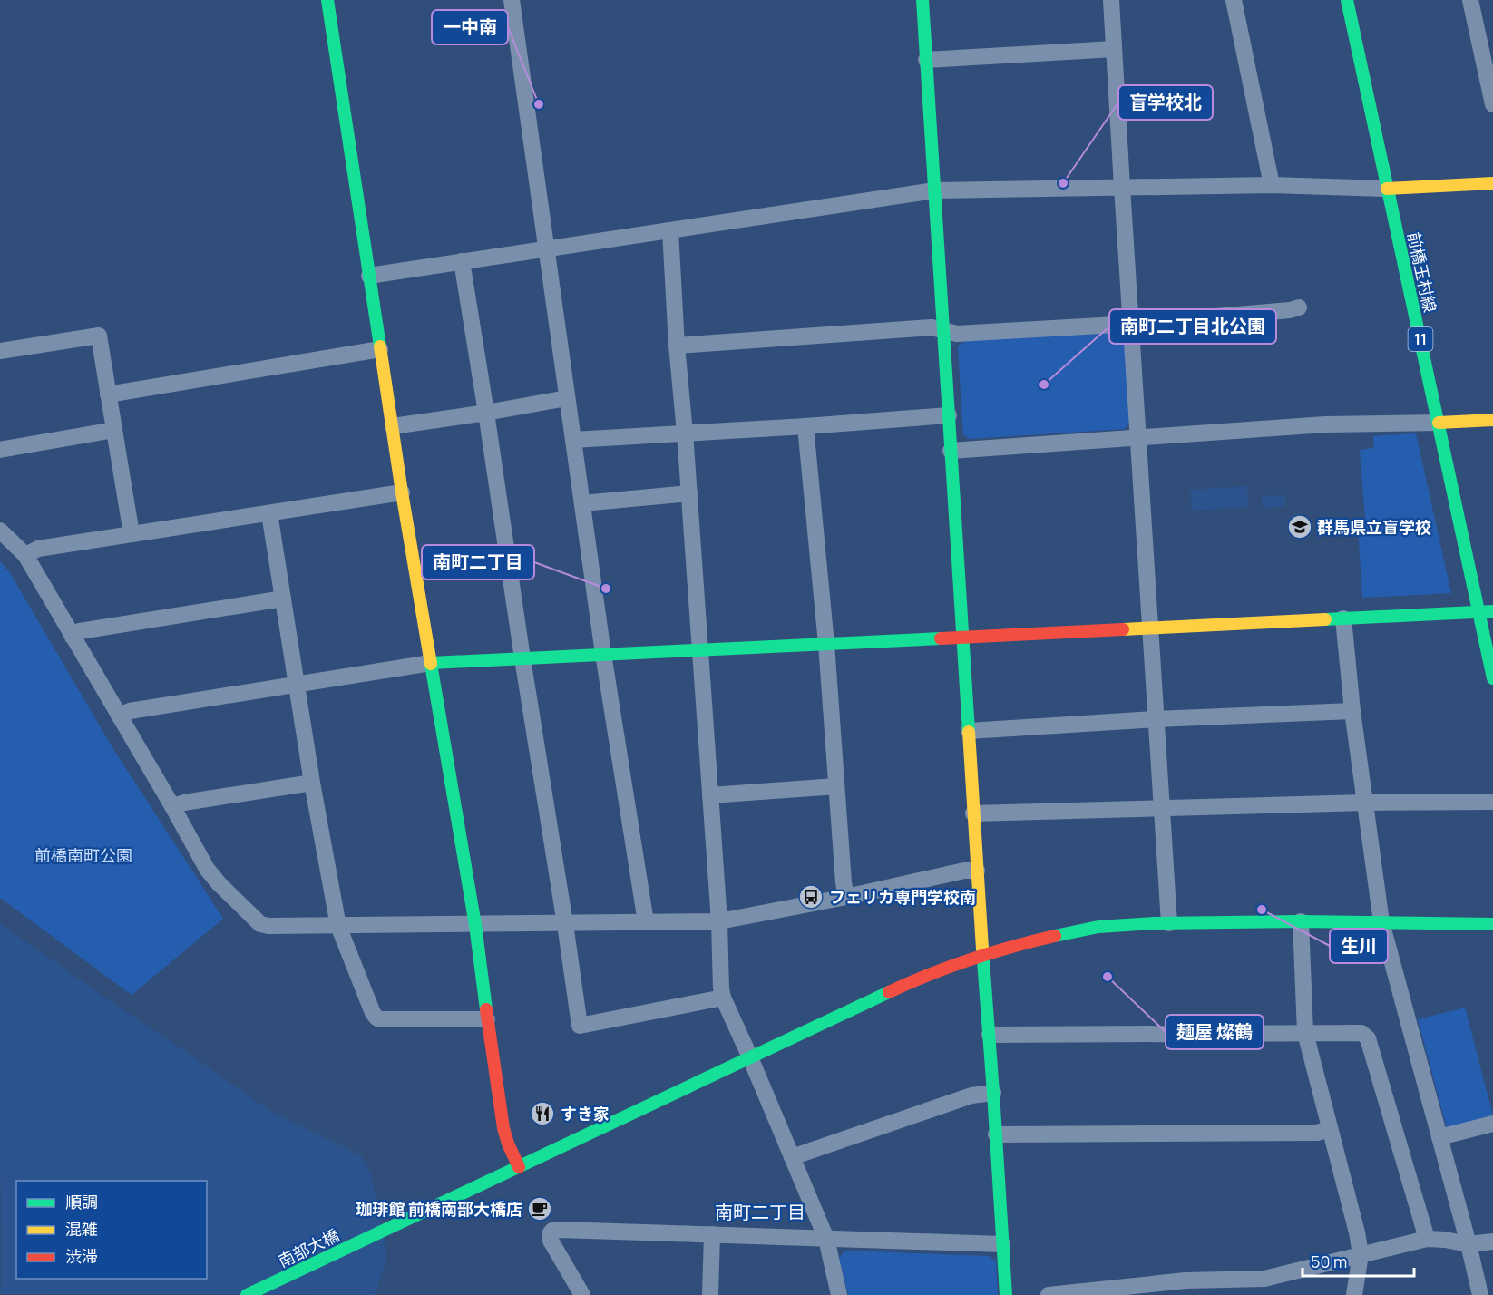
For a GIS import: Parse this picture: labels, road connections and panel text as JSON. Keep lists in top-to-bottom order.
{
  "streets": {
    "street": ["前橋玉村線", "11", "南部大橋"]
  },
  "districts": ["南町二丁目"],
  "parks": ["前橋南町公園"],
  "places": {
    "other": [
      "一中南",
      "盲学校北",
      "南町二丁目北公園",
      "南町二丁目",
      "生川",
      "麺屋 燦鶴"
    ],
    "school or university": ["群馬県立盲学校"],
    "bus stop": ["フェリカ専門学校南"],
    "restaurant": ["すき家"],
    "cafe": ["珈琲館 前橋南部大橋店"]
  },
  "legend": ["順調", "混雑", "渋滞"],
  "scale_bar": "50 m"
}
